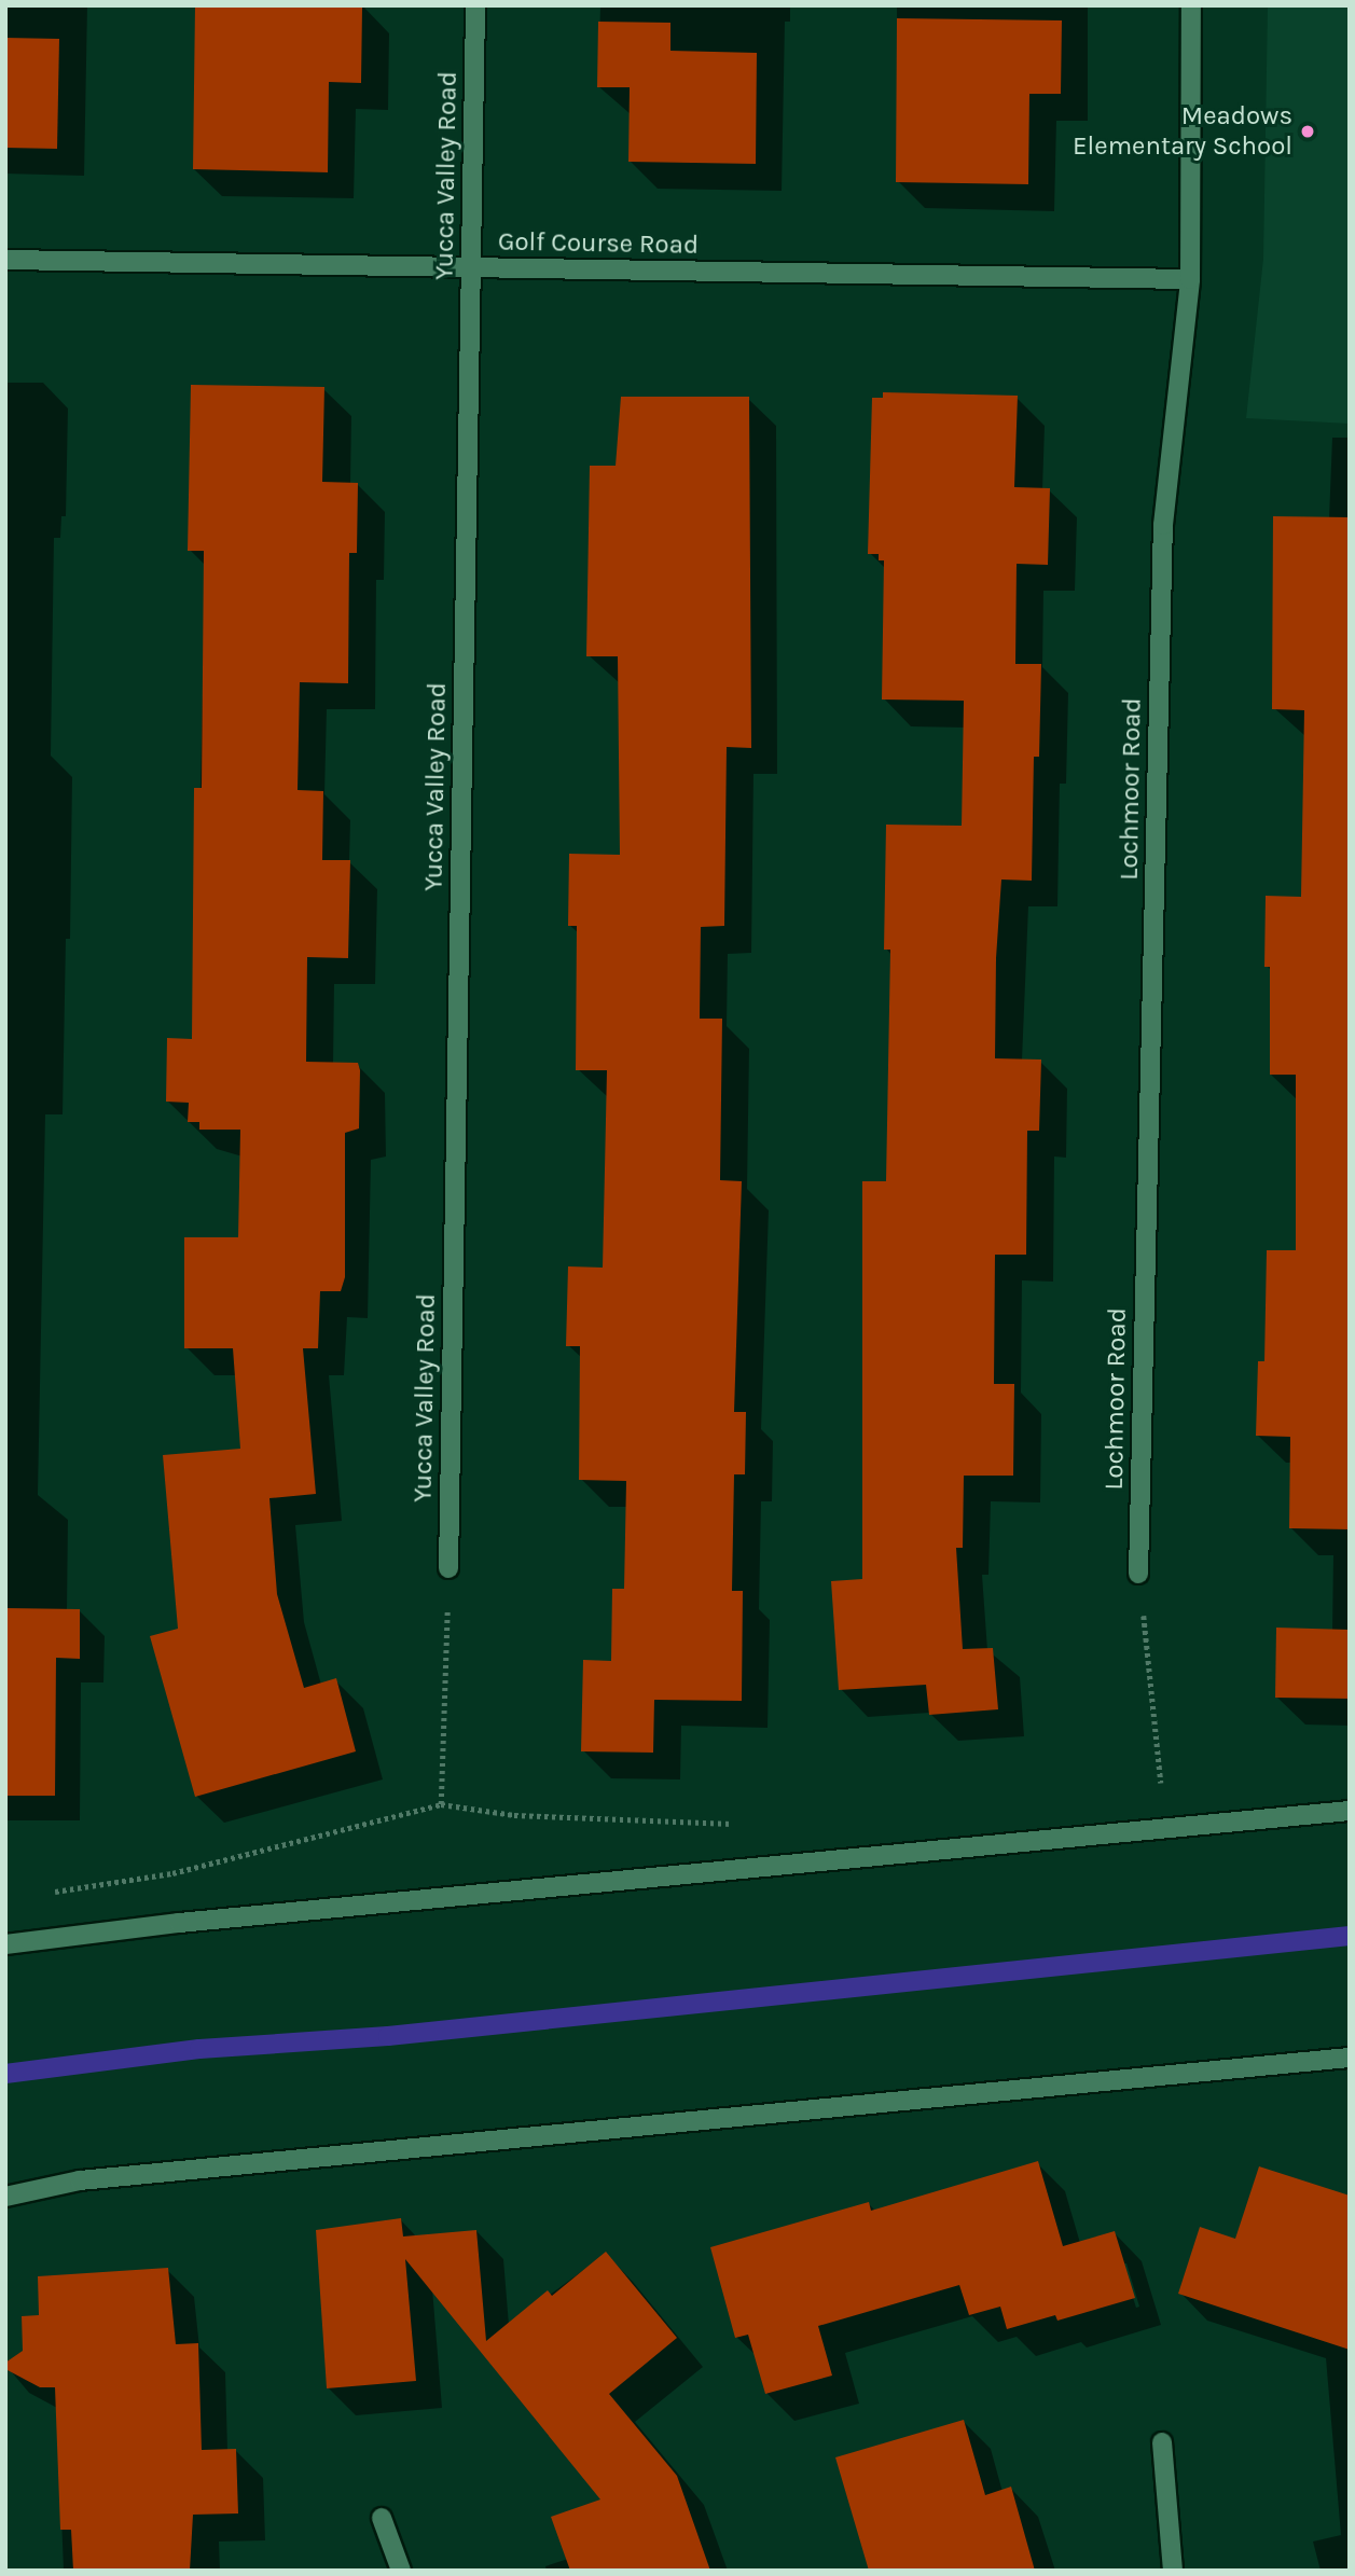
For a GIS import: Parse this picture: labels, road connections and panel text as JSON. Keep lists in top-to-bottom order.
{
  "streets": {
    "street": ["Yucca Valley Road", "Golf Course Road", "Lochmoor Road"]
  },
  "crossings": [
    ["Yucca Valley Road", "Golf Course Road"],
    ["Golf Course Road", "Lochmoor Road"]
  ],
  "places": ["Meadows Elementary School"]
}
